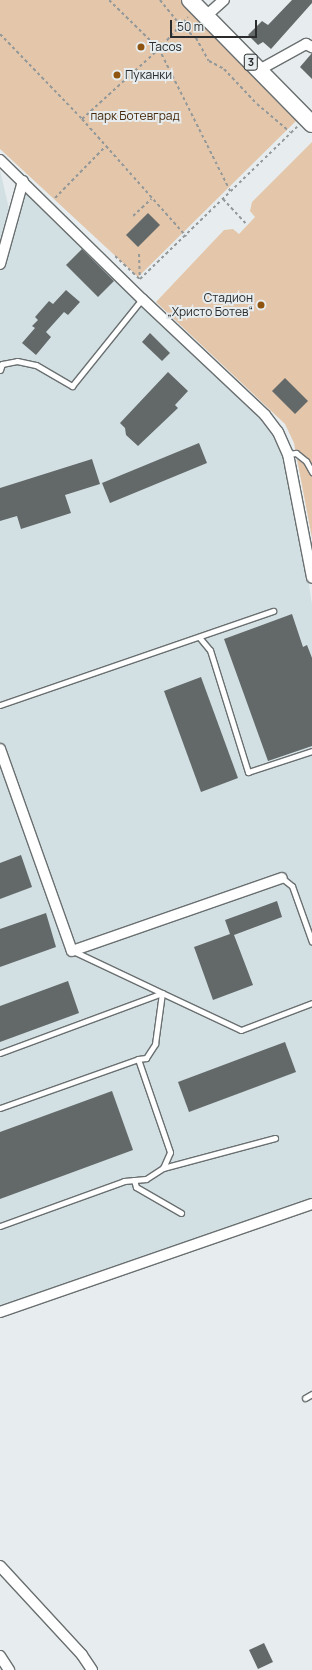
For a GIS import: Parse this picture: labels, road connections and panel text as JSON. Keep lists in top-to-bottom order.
{
  "streets": {
    "main road": ["3"]
  },
  "parks": ["парк Ботевград"],
  "places": ["Tacos", "Пуканки", "Стадион „Христо Ботев“"],
  "scale_bar": "50 m"
}
